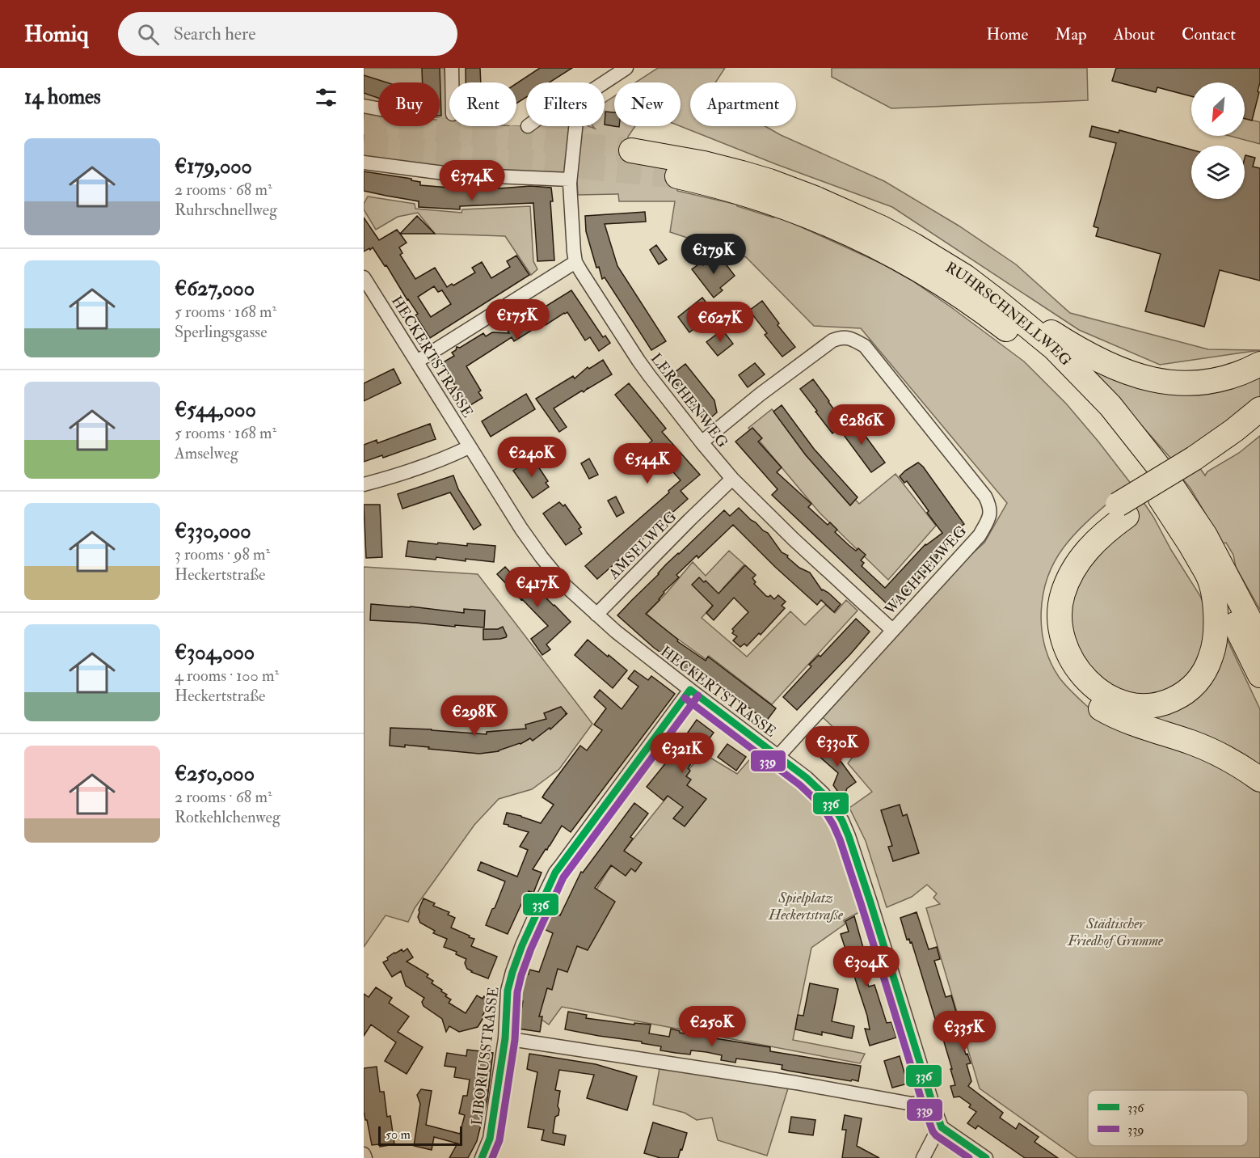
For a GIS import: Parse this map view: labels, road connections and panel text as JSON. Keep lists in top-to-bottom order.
{
  "streets": {
    "highway": ["RUHRSCHNELLWEG"],
    "street": [
      "HECKERTSTRASSE",
      "LERCHENWEG",
      "AMSELWEG",
      "WACHTELWEG",
      "LIBORIUSSTRASSE"
    ]
  },
  "crossings": [
    ["HECKERTSTRASSE", "AMSELWEG"],
    ["HECKERTSTRASSE", "WACHTELWEG"],
    ["HECKERTSTRASSE", "LIBORIUSSTRASSE"],
    ["LERCHENWEG", "AMSELWEG"],
    ["LERCHENWEG", "WACHTELWEG"]
  ],
  "parks": ["Spielplatz Heckertstraße", "Städtischer Friedhof Grumme"],
  "lines": ["transit line 336", "transit line 339"],
  "legend": ["336", "339"],
  "scale_bar": "50 m",
  "north": "bottom left",
  "page": {
    "header": "Homiq",
    "search": "Search here",
    "nav": [
      "Home",
      "Map",
      "About",
      "Contact"
    ],
    "heading": "14 homes",
    "chip": [
      "Buy",
      "Rent",
      "Filters",
      "New",
      "Apartment"
    ],
    "list": [
      {
        "name": "€179,000",
        "note": "2 rooms · 68 m² · Ruhrschnellweg"
      },
      {
        "name": "€627,000",
        "note": "5 rooms · 168 m² · Sperlingsgasse"
      },
      {
        "name": "€544,000",
        "note": "5 rooms · 168 m² · Amselweg"
      },
      {
        "name": "€330,000",
        "note": "3 rooms · 98 m² · Heckertstraße"
      },
      {
        "name": "€304,000",
        "note": "4 rooms · 100 m² · Heckertstraße"
      },
      {
        "name": "€250,000",
        "note": "2 rooms · 68 m² · Rotkehlchenweg"
      }
    ],
    "price": [
      "€374K",
      "€179K",
      "€175K",
      "€627K",
      "€286K",
      "€240K",
      "€544K",
      "€417K",
      "€298K",
      "€330K",
      "€321K",
      "€304K",
      "€250K",
      "€335K"
    ],
    "scale": "50 m"
  }
}
